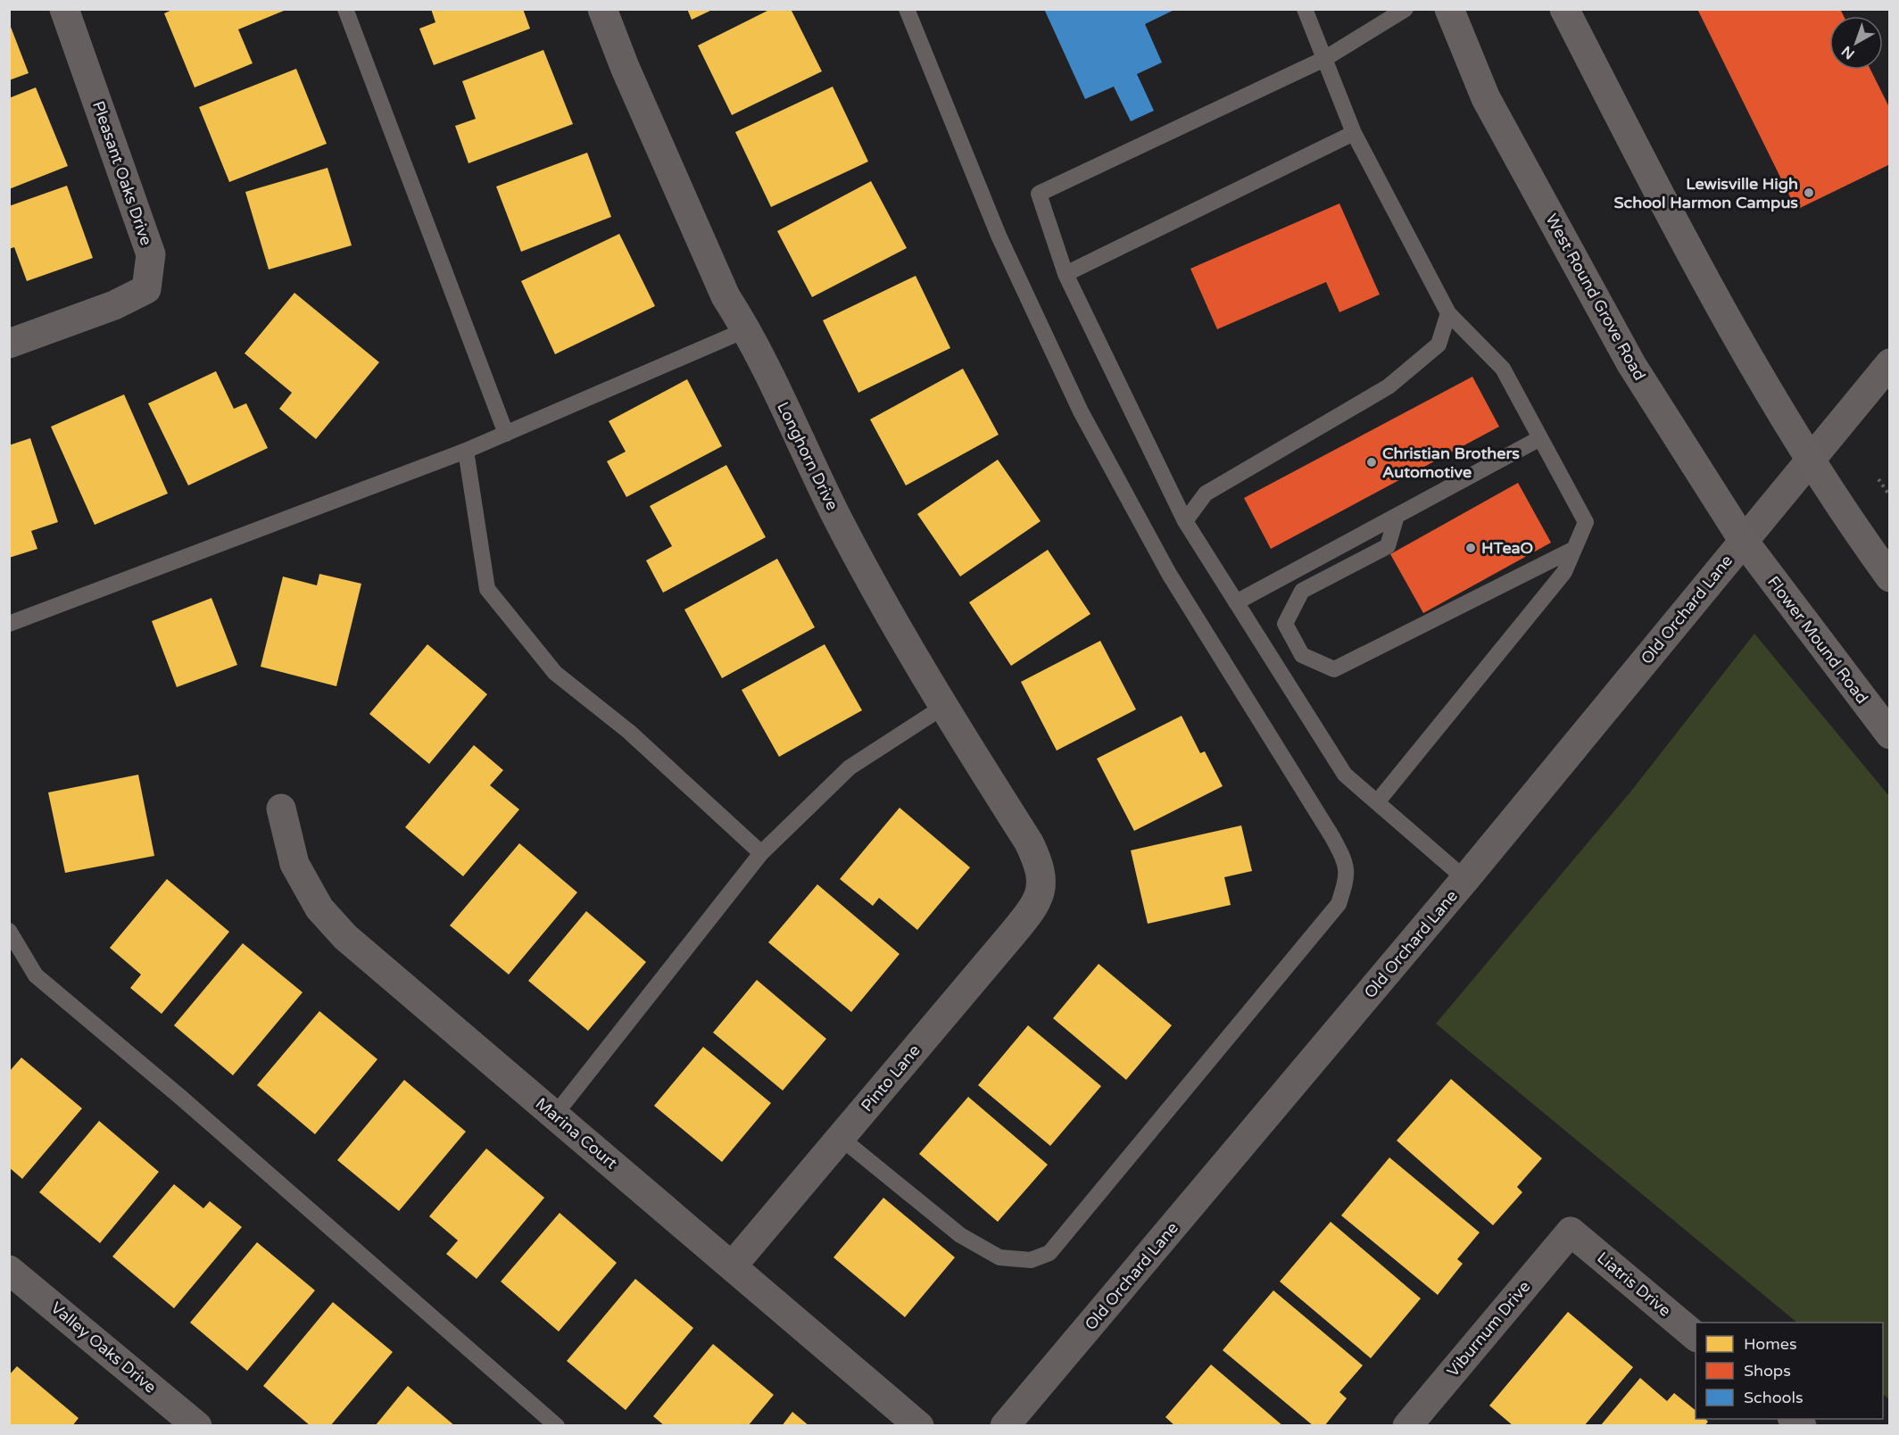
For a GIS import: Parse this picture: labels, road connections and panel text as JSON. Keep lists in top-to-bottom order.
{
  "streets": {
    "main road": ["West Round Grove Road", "Flower Mound Road"],
    "street": [
      "Pleasant Oaks Drive",
      "Longhorn Drive",
      "Old Orchard Lane",
      "Pinto Lane",
      "Marina Court",
      "Liatris Drive",
      "Viburnum Drive",
      "Valley Oaks Drive"
    ]
  },
  "crossings": [
    ["West Round Grove Road", "Old Orchard Lane"],
    ["West Round Grove Road", "Flower Mound Road"],
    ["Longhorn Drive", "Pinto Lane"],
    ["Pinto Lane", "Marina Court"],
    ["Liatris Drive", "Viburnum Drive"]
  ],
  "places": ["Lewisville High School Harmon Campus", "Christian Brothers Automotive", "HTeaO"],
  "legend": ["Homes", "Shops", "Schools"],
  "north": "bottom left"
}
